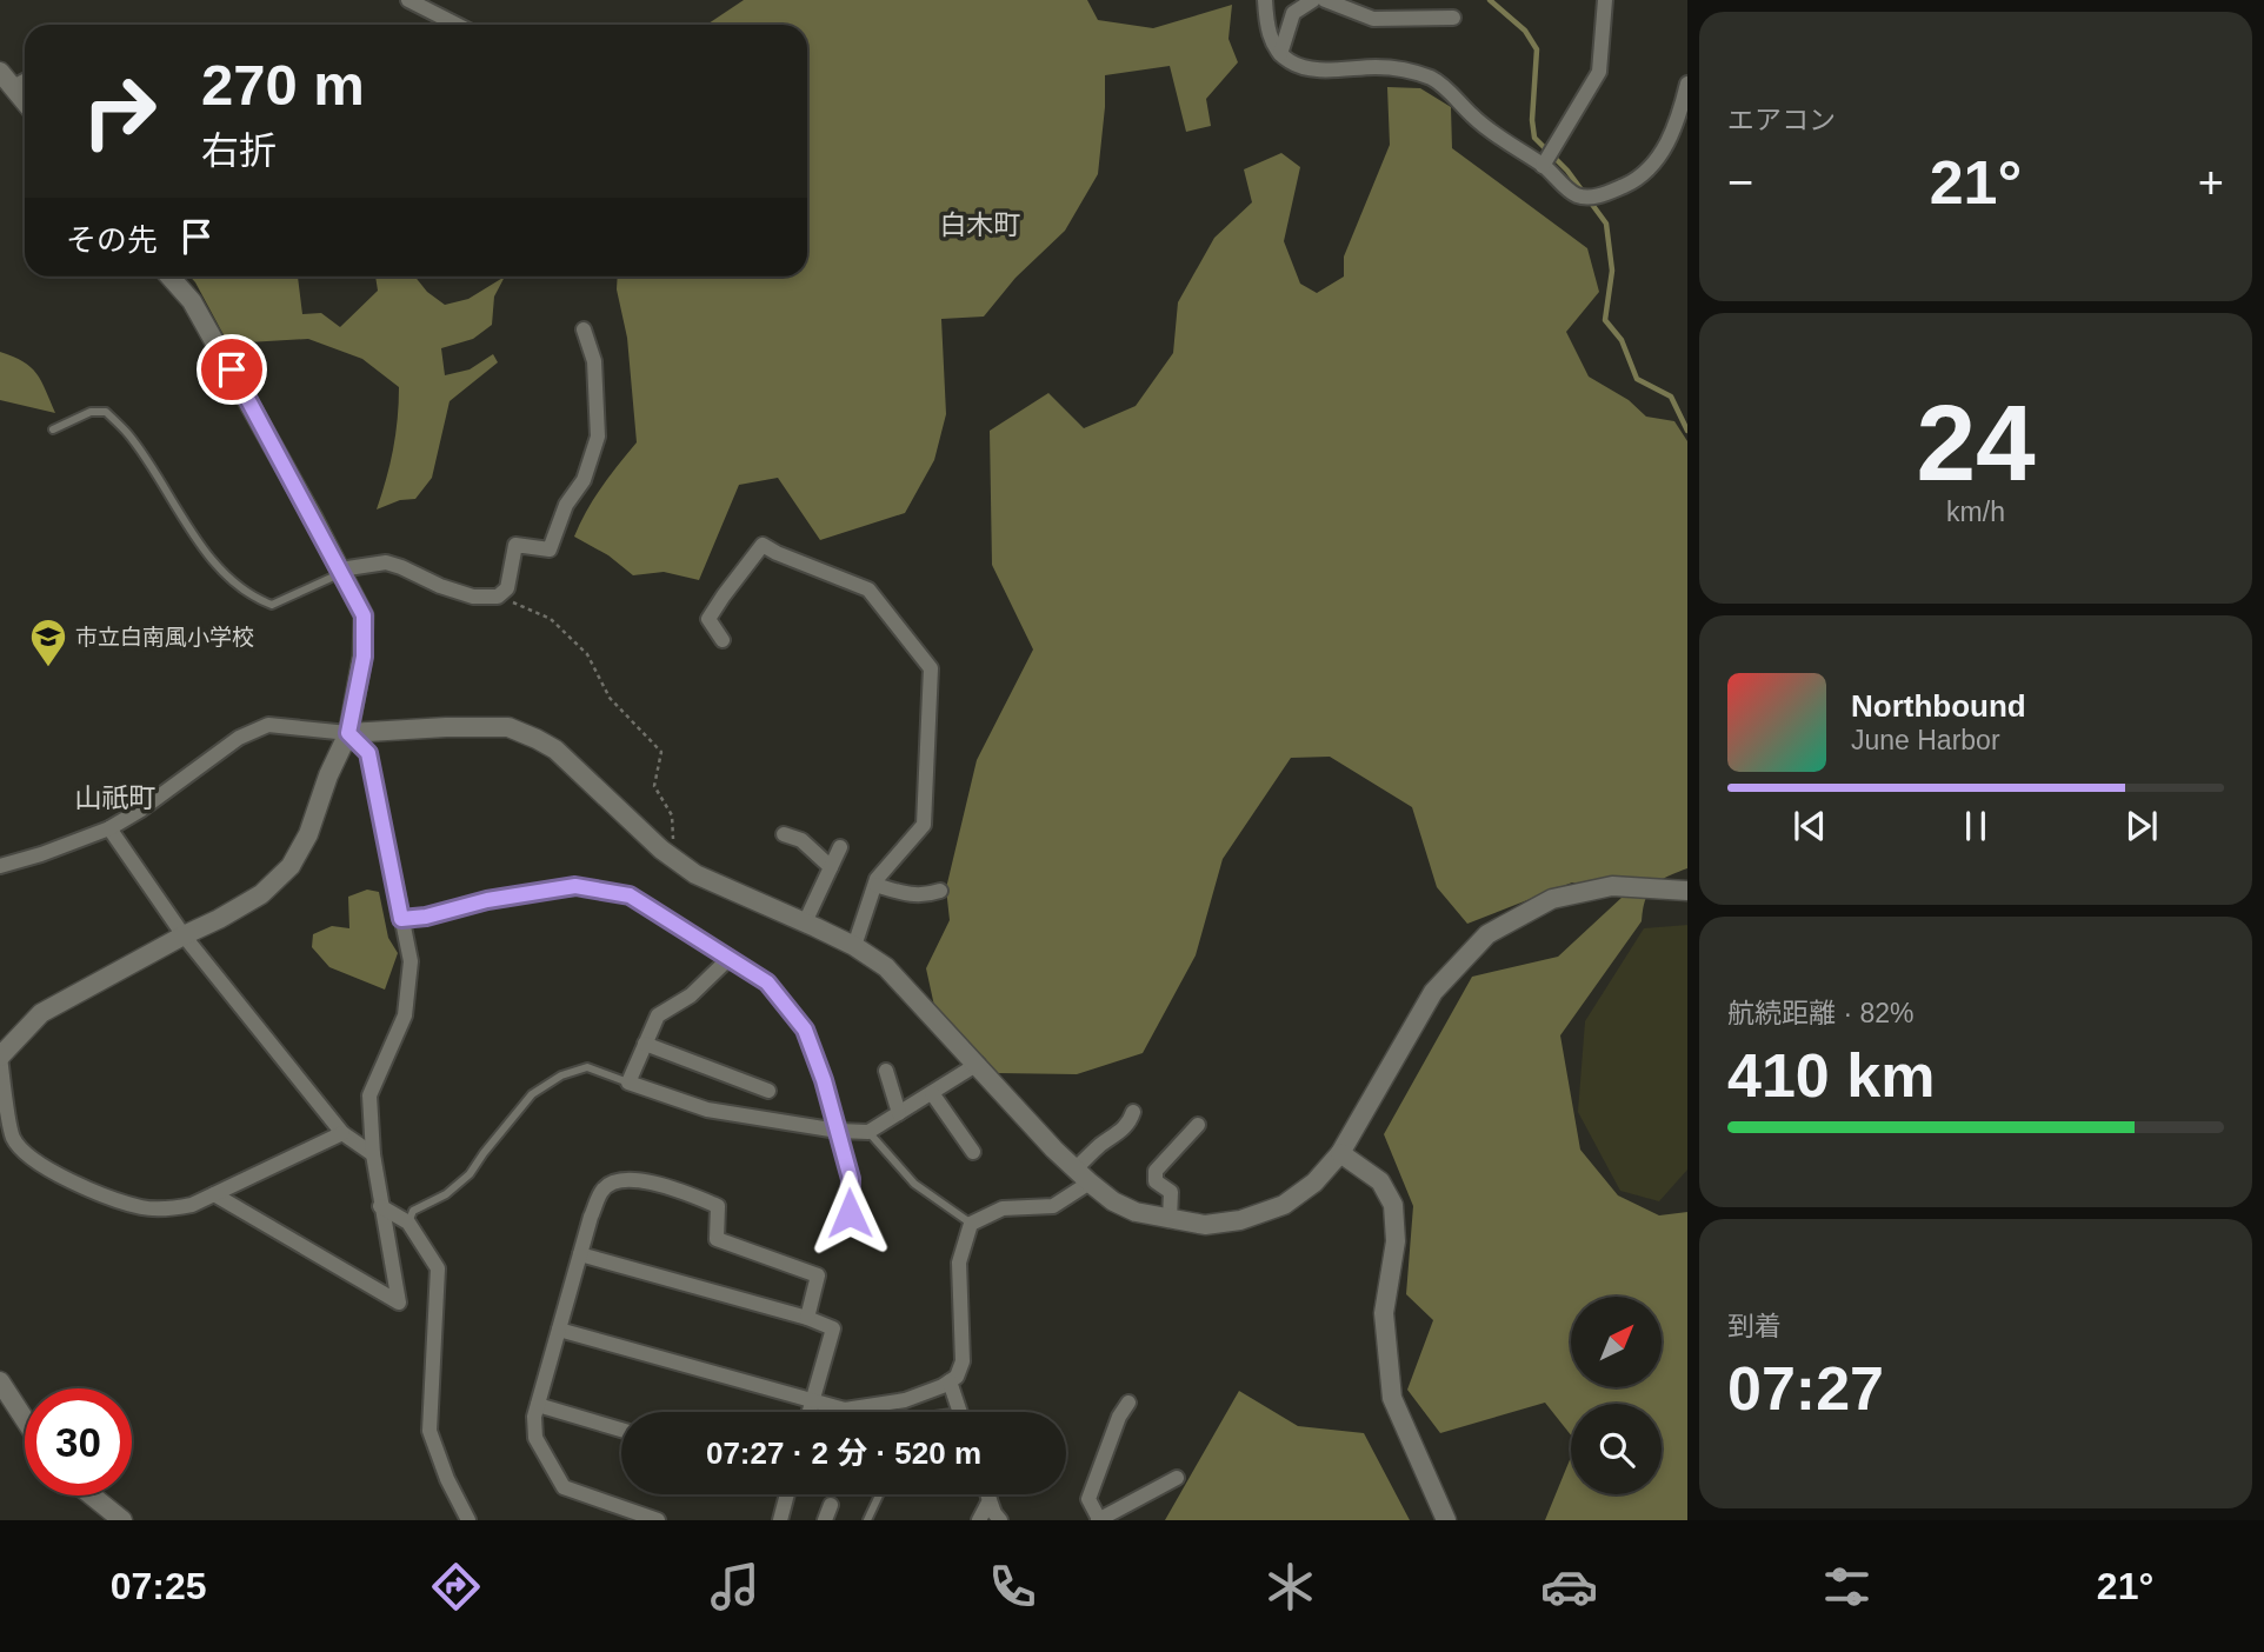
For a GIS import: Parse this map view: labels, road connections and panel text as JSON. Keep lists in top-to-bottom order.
{
  "districts": ["白木町", "山祇町"],
  "places": {
    "school or university": ["市立白南風小学校"]
  },
  "north": "top right",
  "page": {
    "tile": [
      "エアコン",
      ["24", "km/h"],
      ["航続距離 · 82%", "410 km"],
      ["到着", "07:27"]
    ],
    "turn": ["270 m", "右折"],
    "heat": ["−", "21°", "+"],
    "then": "その先",
    "song": ["Northbound", "June Harbor"],
    "limit": "30",
    "trip": "07:27 · 2 分 · 520 m",
    "tabs": ["07:25", "21°"]
  }
}
